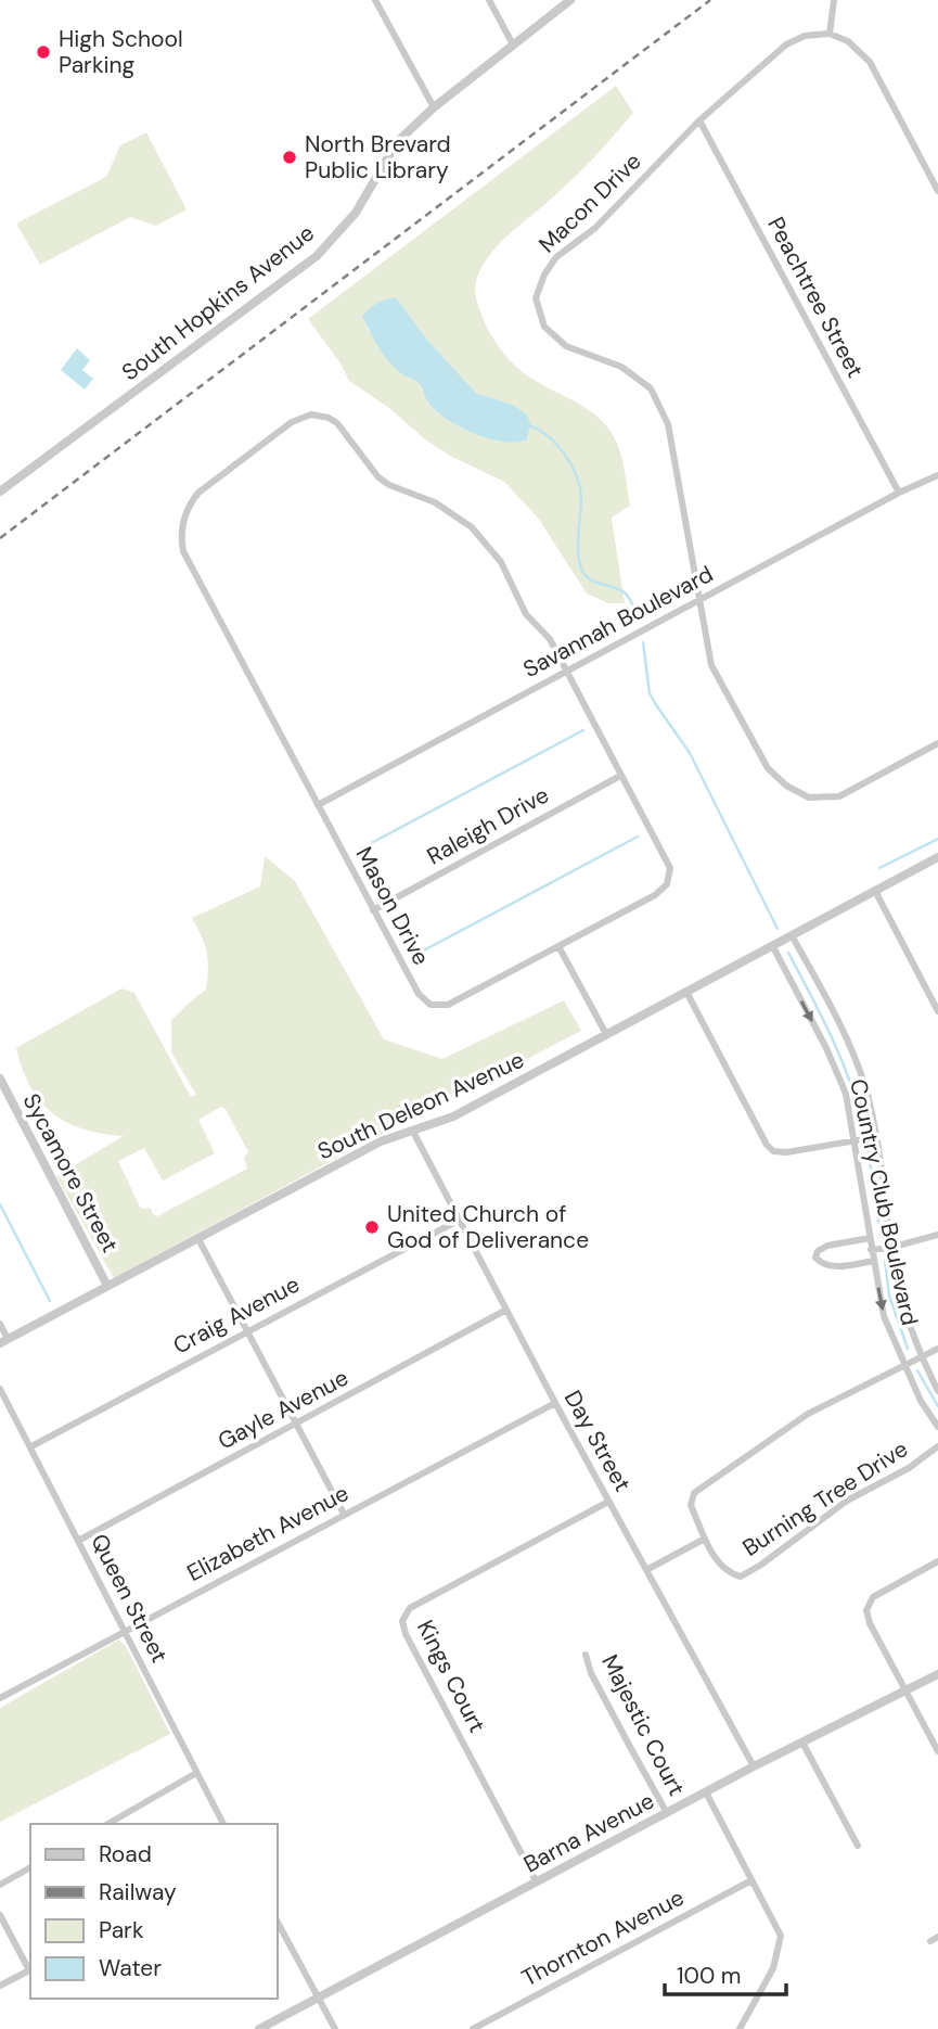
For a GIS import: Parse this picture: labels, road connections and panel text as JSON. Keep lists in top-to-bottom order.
{
  "streets": {
    "street": [
      "Macon Drive",
      "Peachtree Street",
      "South Hopkins Avenue",
      "Savannah Boulevard",
      "Raleigh Drive",
      "Mason Drive",
      "South Deleon Avenue",
      "Sycamore Street",
      "Country Club Boulevard",
      "Craig Avenue",
      "Gayle Avenue",
      "Day Street",
      "Burning Tree Drive",
      "Elizabeth Avenue",
      "Queen Street",
      "Kings Court",
      "Majestic Court",
      "Barna Avenue",
      "Thornton Avenue"
    ]
  },
  "crossings": [
    ["Macon Drive", "Peachtree Street"],
    ["Macon Drive", "Savannah Boulevard"],
    ["Peachtree Street", "Savannah Boulevard"],
    ["Savannah Boulevard", "Mason Drive"],
    ["Raleigh Drive", "Mason Drive"],
    ["South Deleon Avenue", "Sycamore Street"],
    ["South Deleon Avenue", "Country Club Boulevard"],
    ["South Deleon Avenue", "Day Street"],
    ["Craig Avenue", "Day Street"],
    ["Craig Avenue", "Queen Street"],
    ["Gayle Avenue", "Day Street"],
    ["Gayle Avenue", "Queen Street"],
    ["Day Street", "Elizabeth Avenue"],
    ["Day Street", "Kings Court"],
    ["Day Street", "Barna Avenue"],
    ["Elizabeth Avenue", "Queen Street"],
    ["Kings Court", "Barna Avenue"],
    ["Majestic Court", "Barna Avenue"]
  ],
  "places": ["High School Parking", "North Brevard Public Library", "United Church of God of Deliverance"],
  "legend": [
    "Road",
    "Railway",
    "Park",
    "Water"
  ],
  "scale_bar": "100 m"
}
